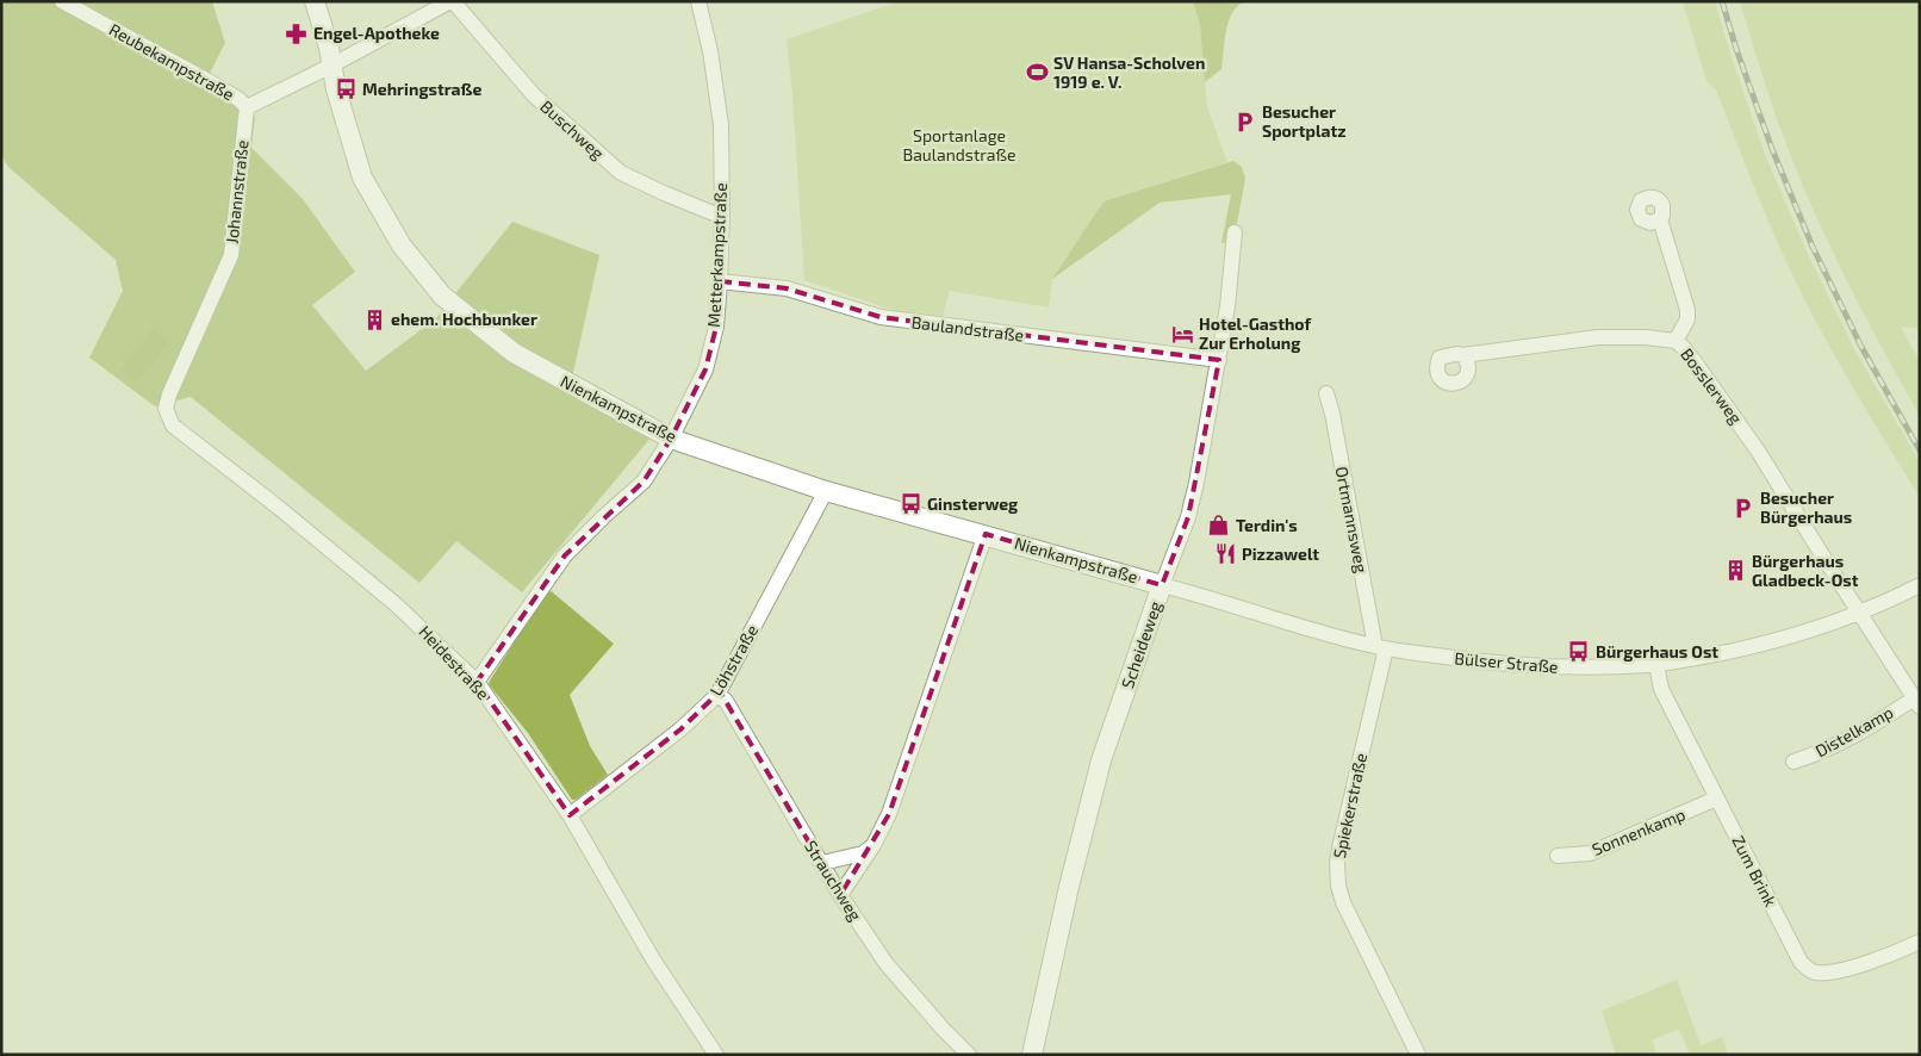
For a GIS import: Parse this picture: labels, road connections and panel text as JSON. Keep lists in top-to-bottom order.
{
  "streets": {
    "street": [
      "Reubekampstraße",
      "Buschweg",
      "Johannstraße",
      "Metterkampstraße",
      "Baulandstraße",
      "Bosslerweg",
      "Nienkampstraße",
      "Ortmannsweg",
      "Scheideweg",
      "Löhstraße",
      "Heidestraße",
      "Bülser Straße",
      "Distelkamp",
      "Spiekerstraße",
      "Sonnenkamp",
      "Zum Brink",
      "Strauchweg"
    ]
  },
  "crossings": [
    ["Reubekampstraße", "Johannstraße"],
    ["Buschweg", "Metterkampstraße"],
    ["Johannstraße", "Heidestraße"],
    ["Metterkampstraße", "Baulandstraße"],
    ["Metterkampstraße", "Nienkampstraße"],
    ["Metterkampstraße", "Heidestraße"],
    ["Baulandstraße", "Scheideweg"],
    ["Bosslerweg", "Bülser Straße"],
    ["Bosslerweg", "Distelkamp"],
    ["Nienkampstraße", "Scheideweg"],
    ["Nienkampstraße", "Löhstraße"],
    ["Nienkampstraße", "Bülser Straße"],
    ["Ortmannsweg", "Bülser Straße"],
    ["Ortmannsweg", "Spiekerstraße"],
    ["Scheideweg", "Bülser Straße"],
    ["Löhstraße", "Heidestraße"],
    ["Löhstraße", "Strauchweg"],
    ["Bülser Straße", "Spiekerstraße"],
    ["Bülser Straße", "Zum Brink"],
    ["Sonnenkamp", "Zum Brink"]
  ],
  "parks": ["Sportanlage Baulandstraße"],
  "places": {
    "pharmacy": ["Engel-Apotheke"],
    "sports": ["SV Hansa-Scholven 1919 e. V."],
    "bus stop": ["Mehringstraße", "Ginsterweg", "Bürgerhaus Ost"],
    "parking": ["Besucher Sportplatz", "Besucher Bürgerhaus"],
    "building": ["ehem. Hochbunker", "Bürgerhaus Gladbeck-Ost"],
    "hotel": ["Hotel-Gasthof Zur Erholung"],
    "shop": ["Terdin's"],
    "restaurant": ["Pizzawelt"]
  }
}
